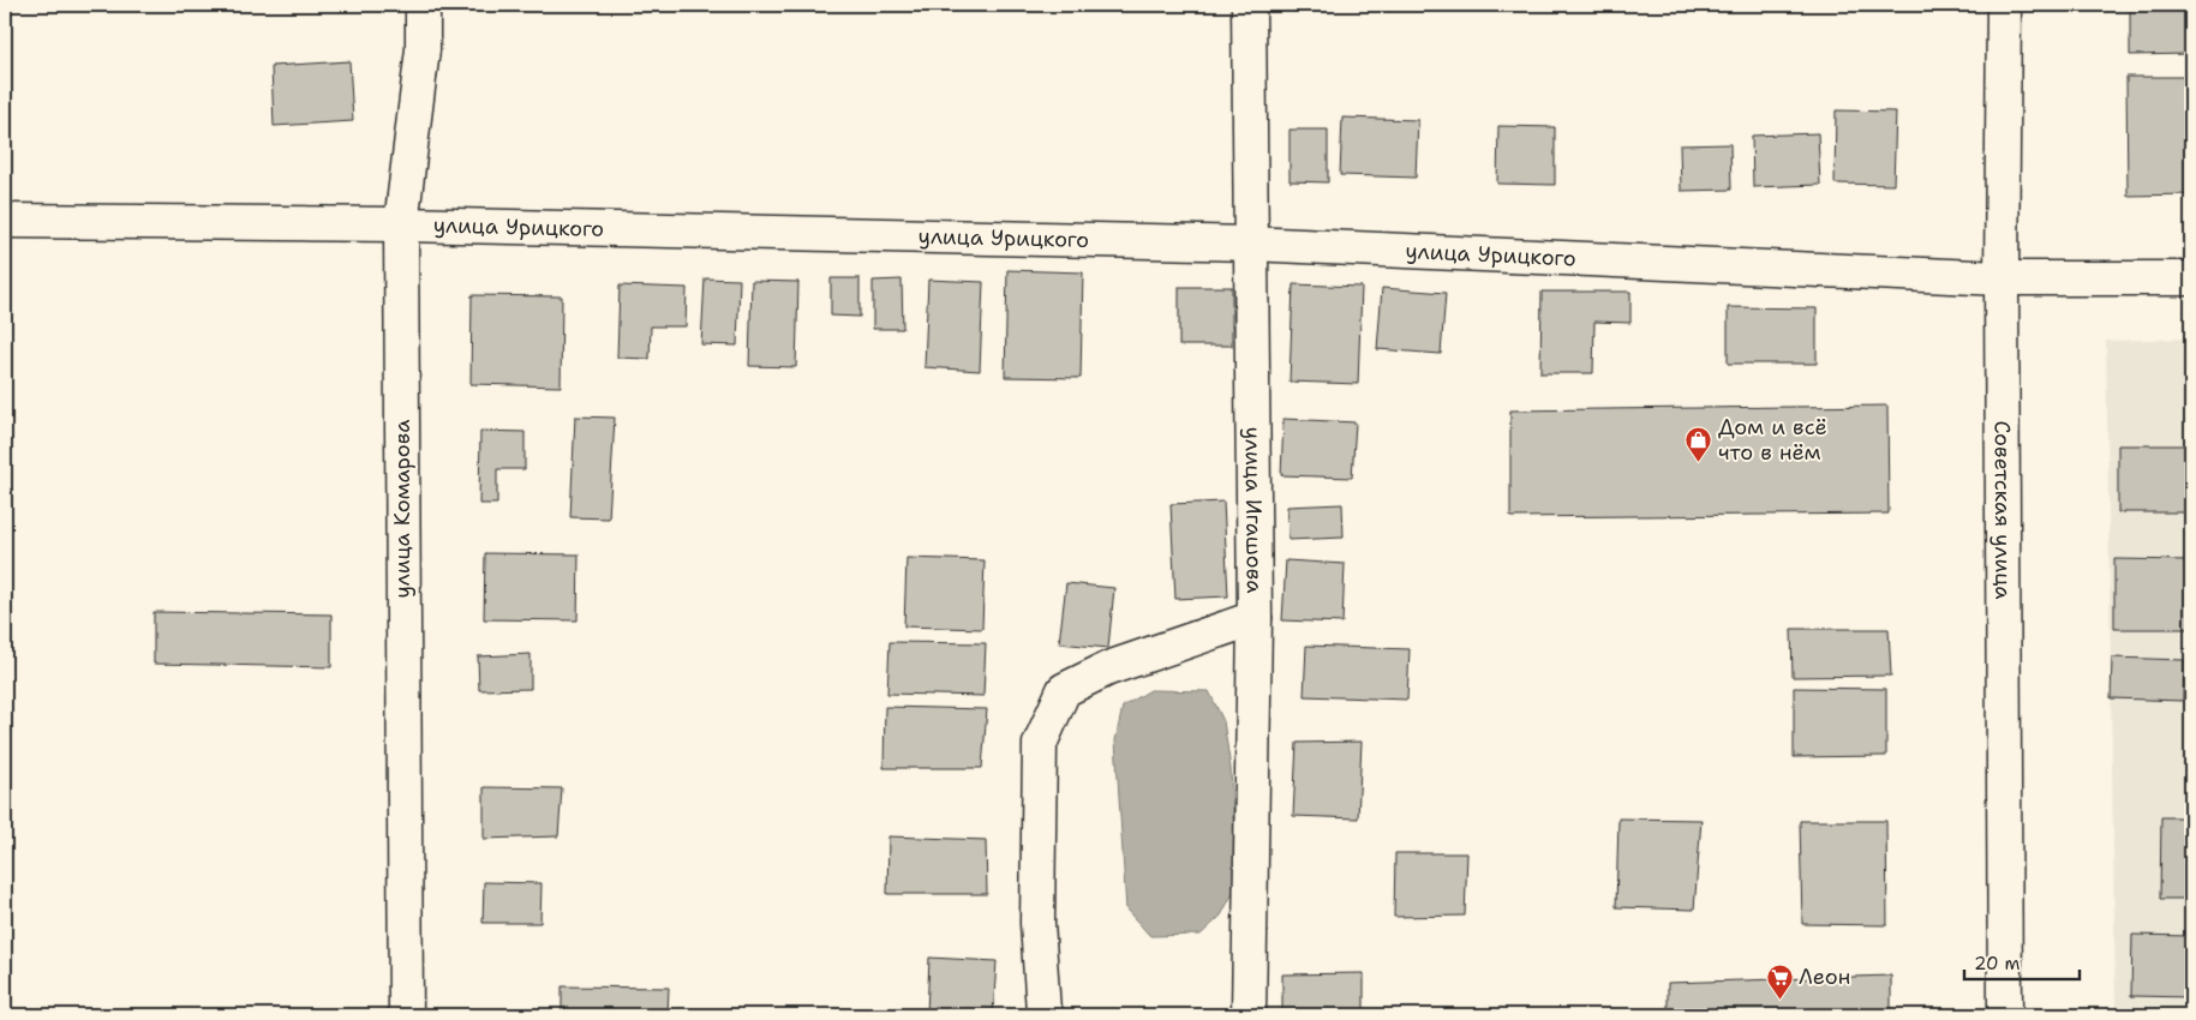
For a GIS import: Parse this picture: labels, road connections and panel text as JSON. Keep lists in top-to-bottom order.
{
  "streets": {
    "main road": [
      "улица Урицкого",
      "улица Комарова",
      "улица Игашова",
      "Советская улица"
    ]
  },
  "crossings": [
    ["улица Урицкого", "улица Комарова"],
    ["улица Урицкого", "улица Игашова"],
    ["улица Урицкого", "Советская улица"]
  ],
  "places": {
    "shop": ["Дом и всё что в нём"],
    "supermarket": ["Леон"]
  },
  "scale_bar": "20 m"
}
